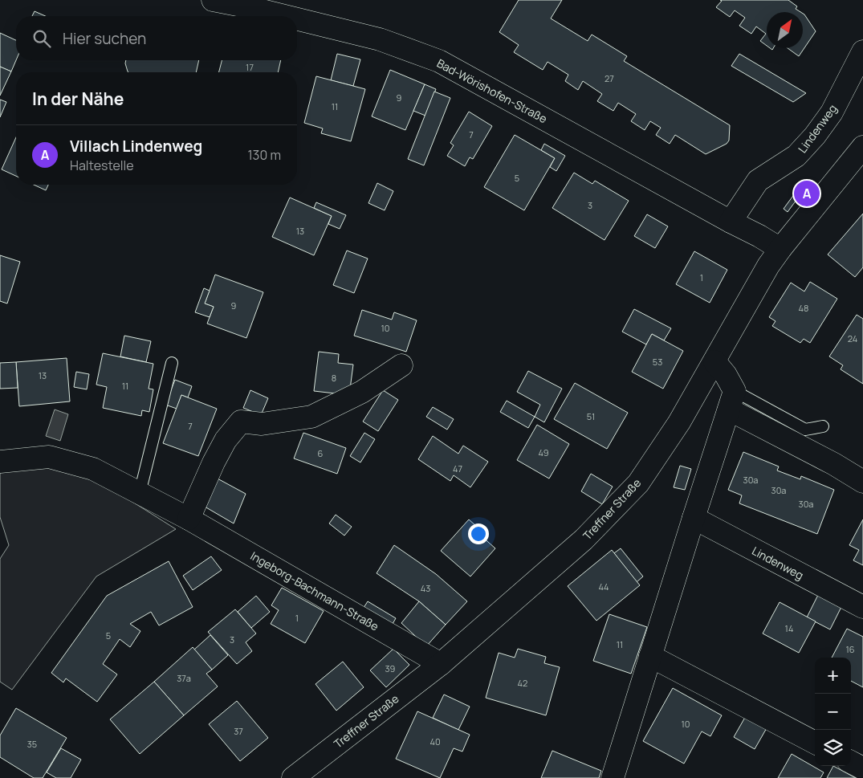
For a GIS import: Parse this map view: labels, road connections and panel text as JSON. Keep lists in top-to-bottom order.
{
  "streets": {
    "street": [
      "Bad-Wörishofen-Straße",
      "Lindenweg",
      "Treffner Straße",
      "Ingeborg-Bachmann-Straße"
    ]
  },
  "crossings": [
    ["Bad-Wörishofen-Straße", "Lindenweg"],
    ["Treffner Straße", "Ingeborg-Bachmann-Straße"]
  ],
  "house_numbers": [
    "17",
    "27",
    "9",
    "11",
    "7",
    "5",
    "3",
    "13",
    "1",
    "9",
    "48",
    "10",
    "24",
    "53",
    "13",
    "8",
    "11",
    "51",
    "7",
    "49",
    "6",
    "47",
    "30a",
    "30a",
    "30a",
    "44",
    "43",
    "1",
    "14",
    "5",
    "3",
    "11",
    "16",
    "39",
    "37a",
    "42",
    "10",
    "37",
    "40",
    "35"
  ],
  "north": "top right",
  "page": {
    "search": "Hier suchen",
    "heading": "In der Nähe",
    "list": [
      {
        "mark": "A",
        "name": "Villach Lindenweg",
        "note": "Haltestelle",
        "value": "130 m"
      }
    ],
    "pins": "A",
    "map_buttons": ["+", "−"]
  }
}
